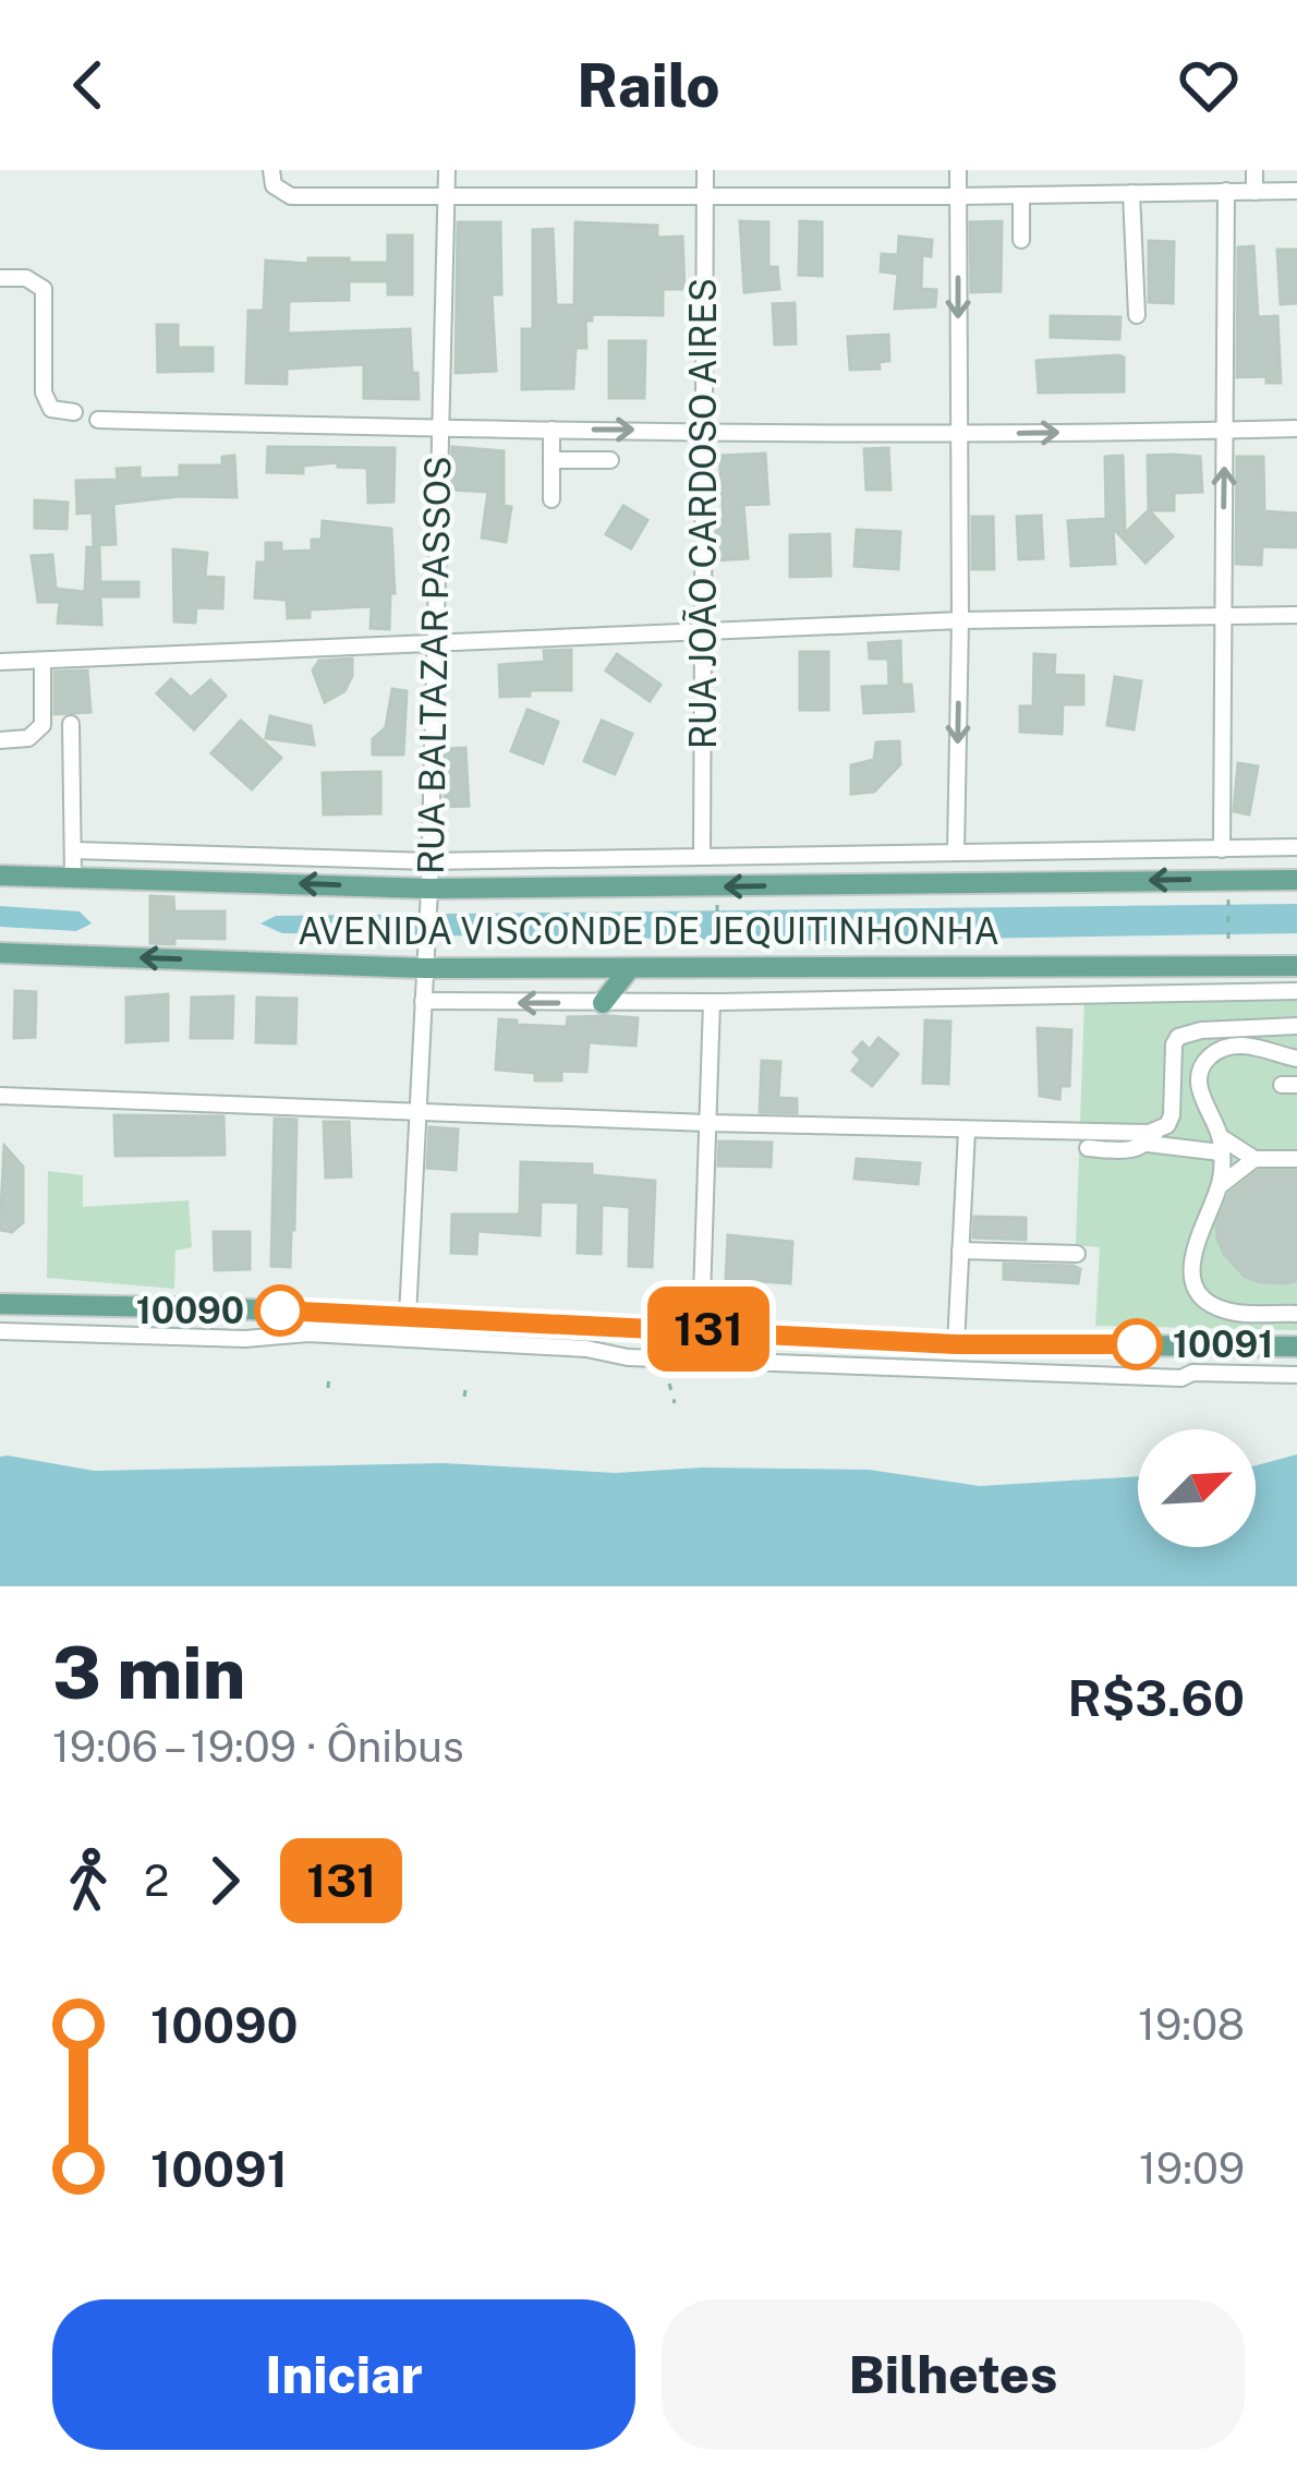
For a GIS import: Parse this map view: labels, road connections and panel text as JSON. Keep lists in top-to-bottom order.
{
  "streets": {
    "main road": ["AVENIDA VISCONDE DE JEQUITINHONHA"],
    "street": ["RUA JOÃO CARDOSO AIRES", "RUA BALTAZAR PASSOS"]
  },
  "crossings": [
    ["RUA JOÃO CARDOSO AIRES", "AVENIDA VISCONDE DE JEQUITINHONHA"],
    ["RUA BALTAZAR PASSOS", "AVENIDA VISCONDE DE JEQUITINHONHA"]
  ],
  "places": ["10090", "10091"],
  "lines": ["bus line 131"],
  "north": "top right",
  "page": {
    "header": "Railo",
    "on_map": "131",
    "heading": ["3 min", "19:06 – 19:09 · Ônibus", "R$3.60"],
    "legs": ["2", "131"],
    "list": [
      {
        "name": "10090",
        "value": "19:08"
      },
      {
        "name": "10091",
        "value": "19:09"
      }
    ],
    "buttons": ["Iniciar", "Bilhetes"]
  }
}
